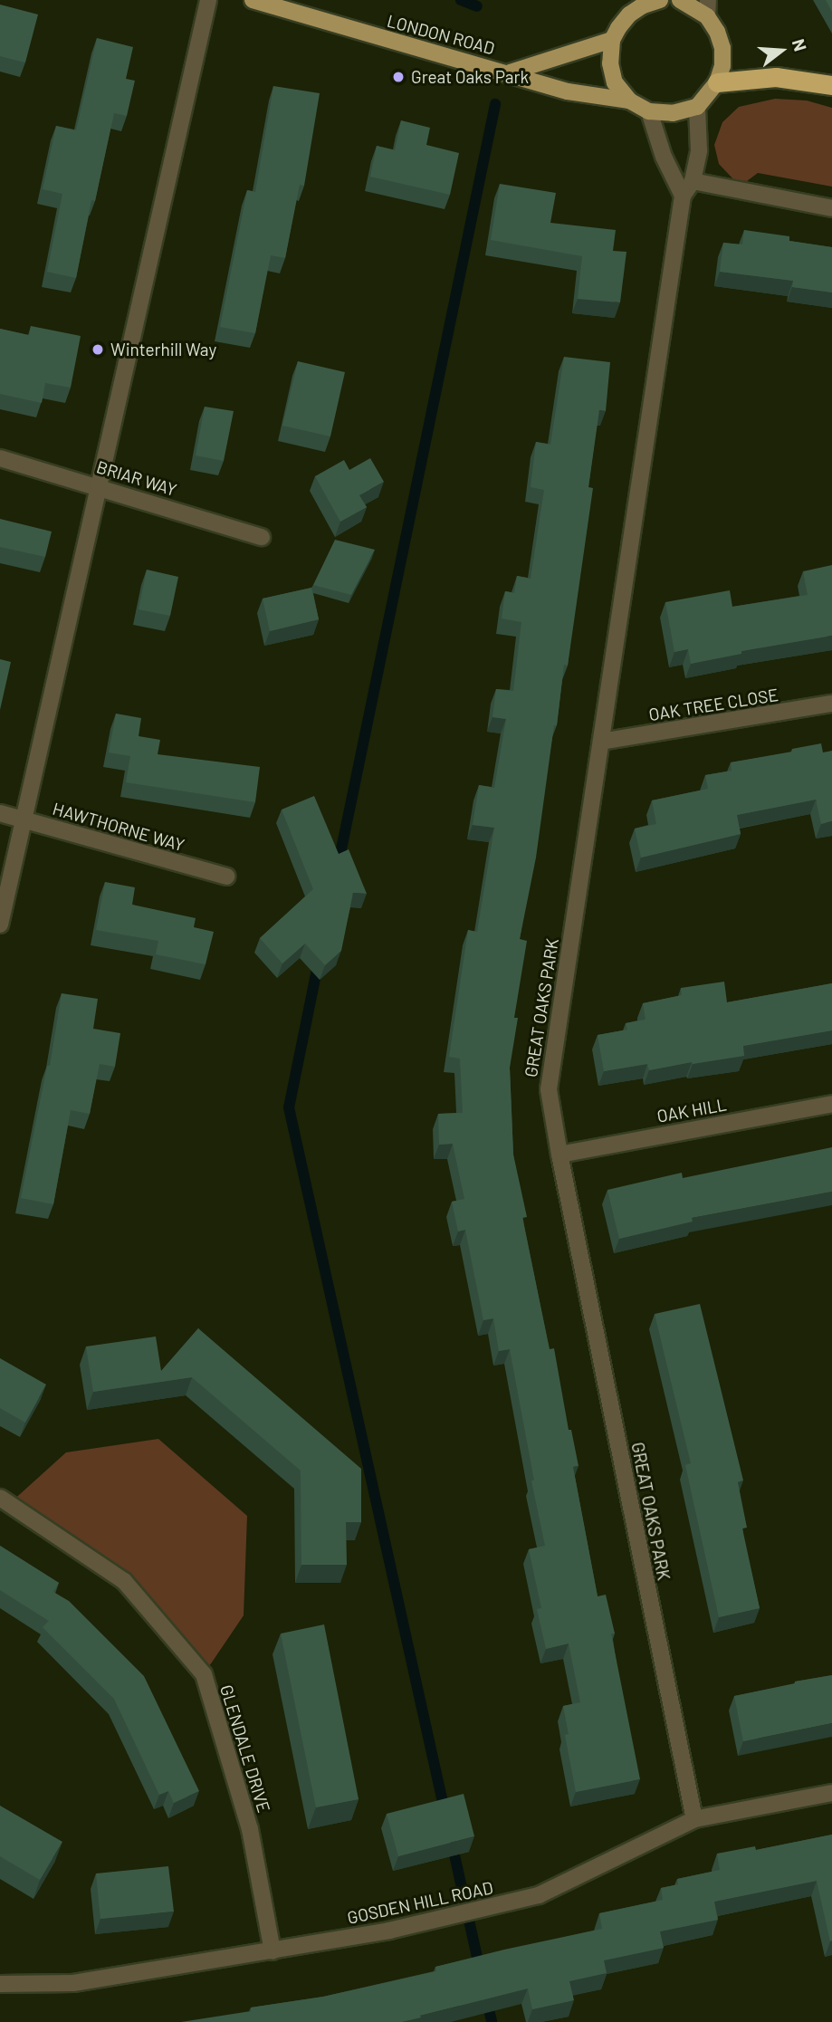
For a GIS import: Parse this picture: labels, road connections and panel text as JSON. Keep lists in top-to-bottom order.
{
  "streets": {
    "main road": ["LONDON ROAD"],
    "street": [
      "BRIAR WAY",
      "OAK TREE CLOSE",
      "HAWTHORNE WAY",
      "GREAT OAKS PARK",
      "OAK HILL",
      "GLENDALE DRIVE",
      "GOSDEN HILL ROAD"
    ]
  },
  "crossings": [
    ["OAK TREE CLOSE", "GREAT OAKS PARK"],
    ["GREAT OAKS PARK", "OAK HILL"],
    ["GREAT OAKS PARK", "GOSDEN HILL ROAD"],
    ["GLENDALE DRIVE", "GOSDEN HILL ROAD"]
  ],
  "places": ["Great Oaks Park", "Winterhill Way"],
  "north": "right"
}
